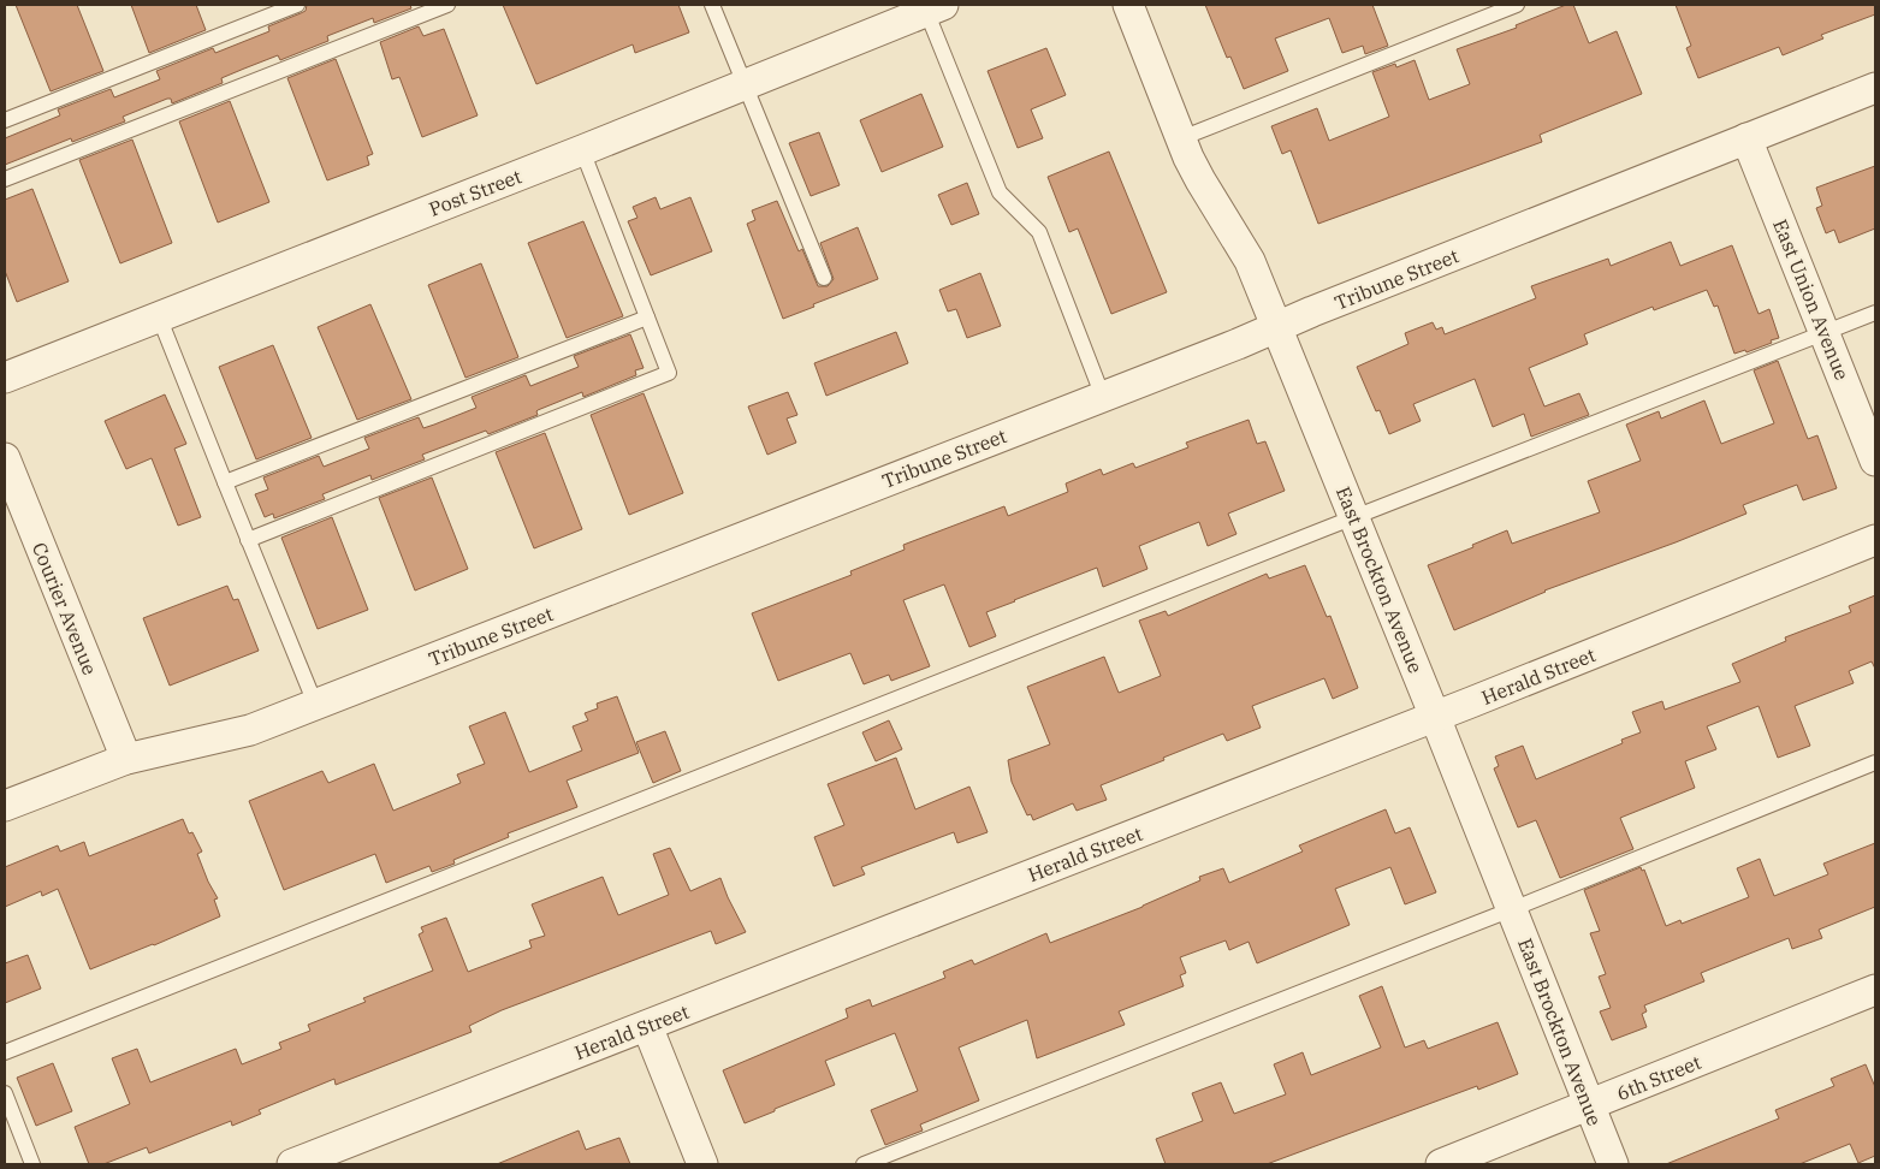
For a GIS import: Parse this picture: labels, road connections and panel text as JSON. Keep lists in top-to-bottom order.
{
  "streets": {
    "street": [
      "Post Street",
      "Tribune Street",
      "East Union Avenue",
      "East Brockton Avenue",
      "Courier Avenue",
      "Herald Street",
      "6th Street"
    ]
  },
  "crossings": [
    ["Tribune Street", "East Union Avenue"],
    ["Tribune Street", "East Brockton Avenue"],
    ["Tribune Street", "Courier Avenue"],
    ["East Brockton Avenue", "Herald Street"],
    ["East Brockton Avenue", "6th Street"]
  ]
}
